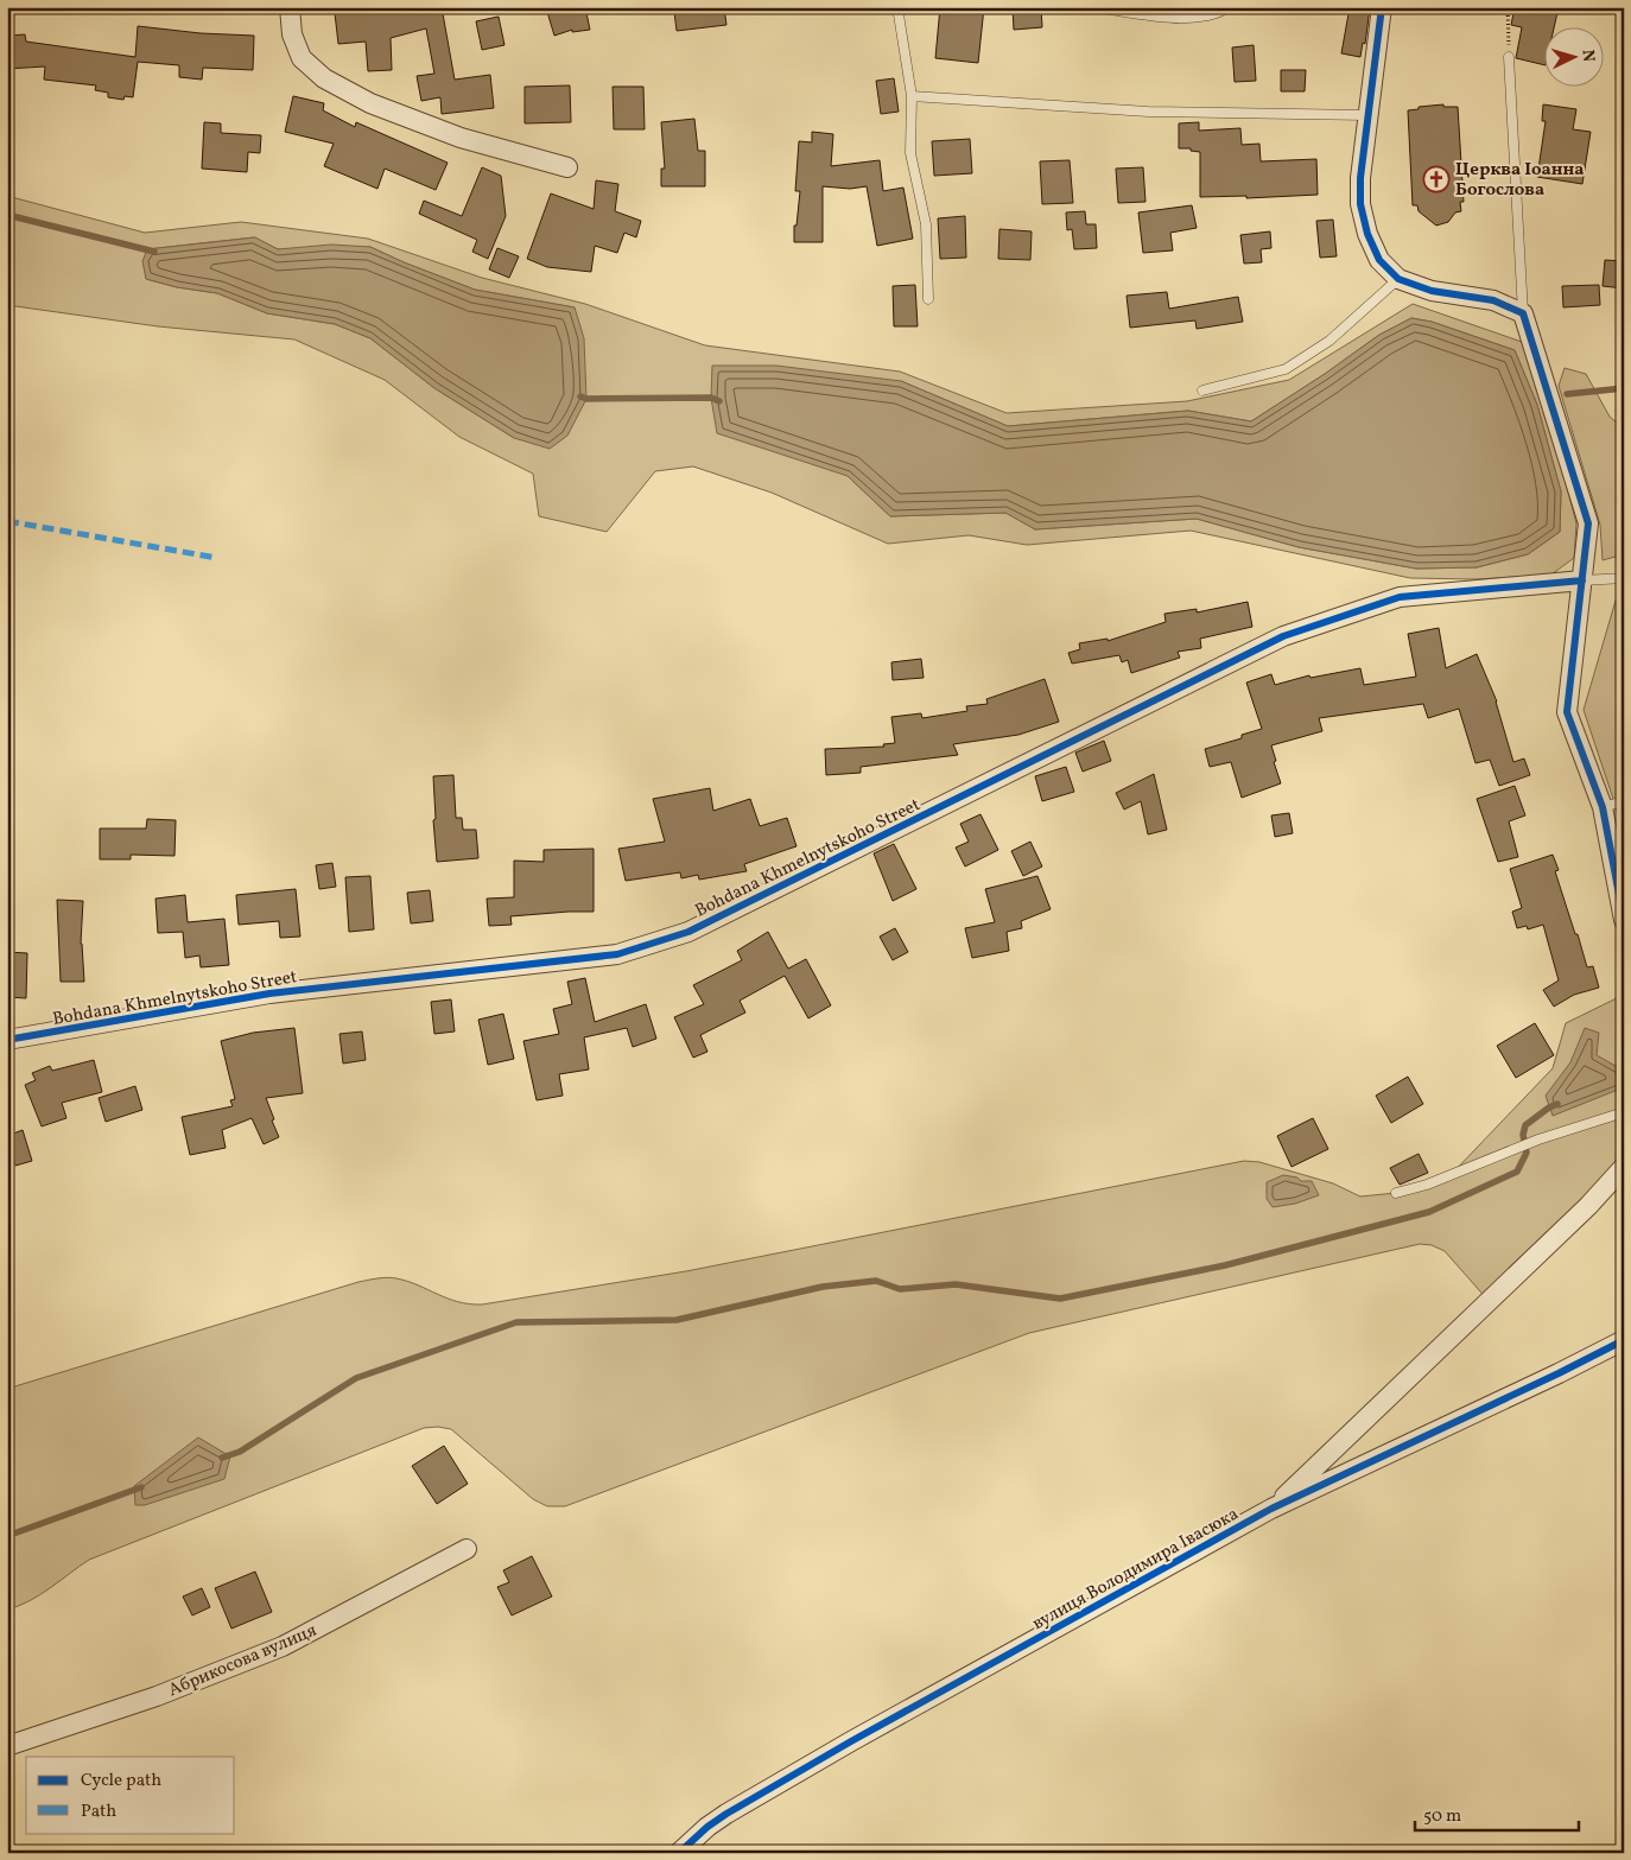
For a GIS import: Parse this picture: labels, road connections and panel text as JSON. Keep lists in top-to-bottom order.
{
  "streets": {
    "street": ["Bohdana Khmelnytskoho Street", "вулиця Володимира Івасюка", "Абрикосова вулиця"]
  },
  "places": {
    "church": ["Церква Іоанна Богослова"]
  },
  "legend": ["Cycle path", "Path"],
  "scale_bar": "50 m",
  "north": "right"
}
